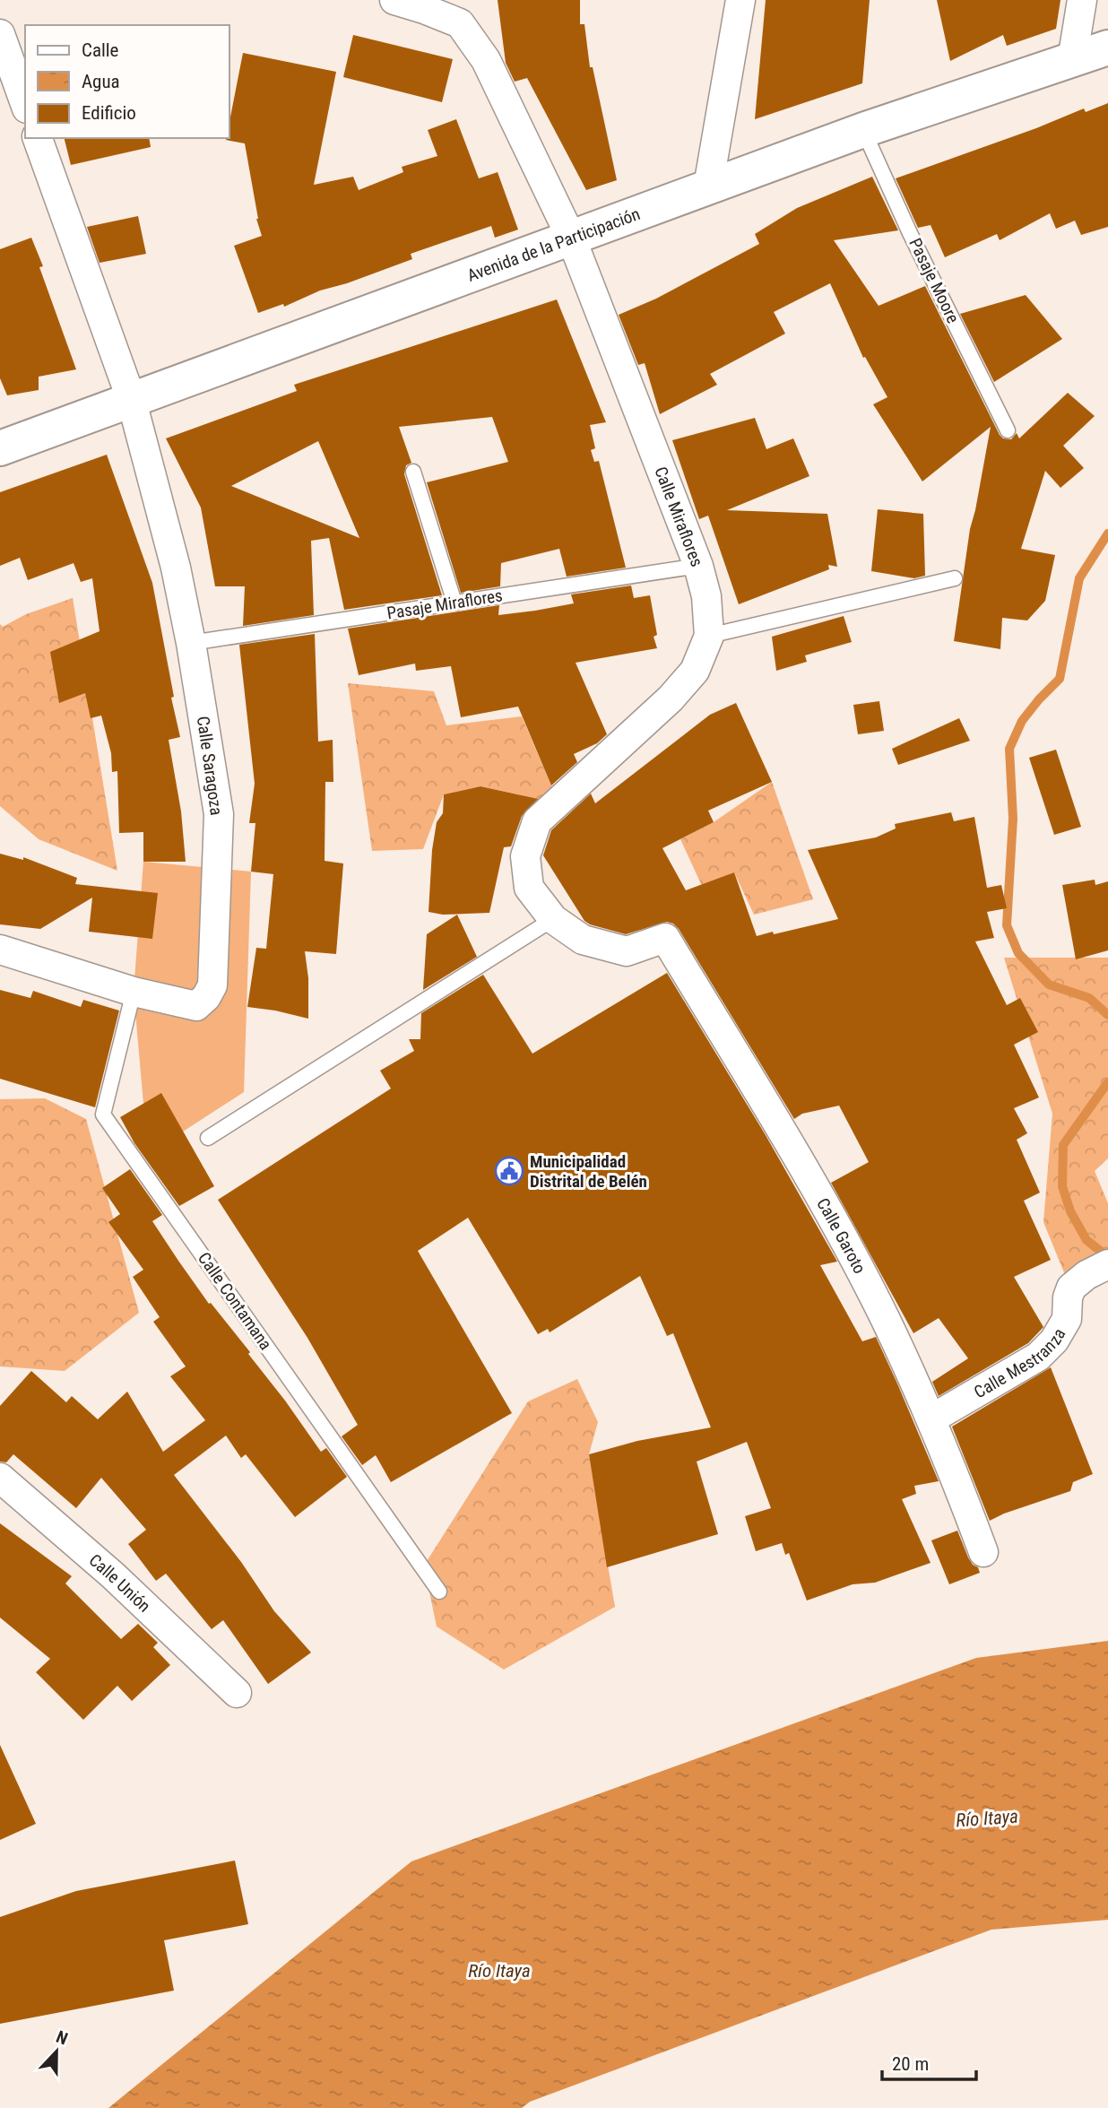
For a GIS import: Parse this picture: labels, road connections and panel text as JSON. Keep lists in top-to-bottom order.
{
  "streets": {
    "main road": ["Avenida de la Participación"],
    "street": [
      "Calle Miraflores",
      "Calle Saragoza",
      "Calle Garoto",
      "Calle Mestranza",
      "Calle Unión"
    ],
    "lane": ["Pasaje Moore", "Pasaje Miraflores", "Calle Contamana"]
  },
  "crossings": [
    ["Avenida de la Participación", "Pasaje Moore"],
    ["Avenida de la Participación", "Calle Miraflores"],
    ["Avenida de la Participación", "Calle Saragoza"],
    ["Calle Miraflores", "Pasaje Miraflores"],
    ["Calle Miraflores", "Calle Garoto"],
    ["Pasaje Miraflores", "Calle Saragoza"],
    ["Calle Saragoza", "Calle Contamana"],
    ["Calle Garoto", "Calle Mestranza"]
  ],
  "water": ["Río Itaya"],
  "places": {
    "public building": ["Municipalidad Distrital de Belén"]
  },
  "legend": ["Calle", "Agua", "Edificio"],
  "scale_bar": "20 m",
  "north": "top"
}
